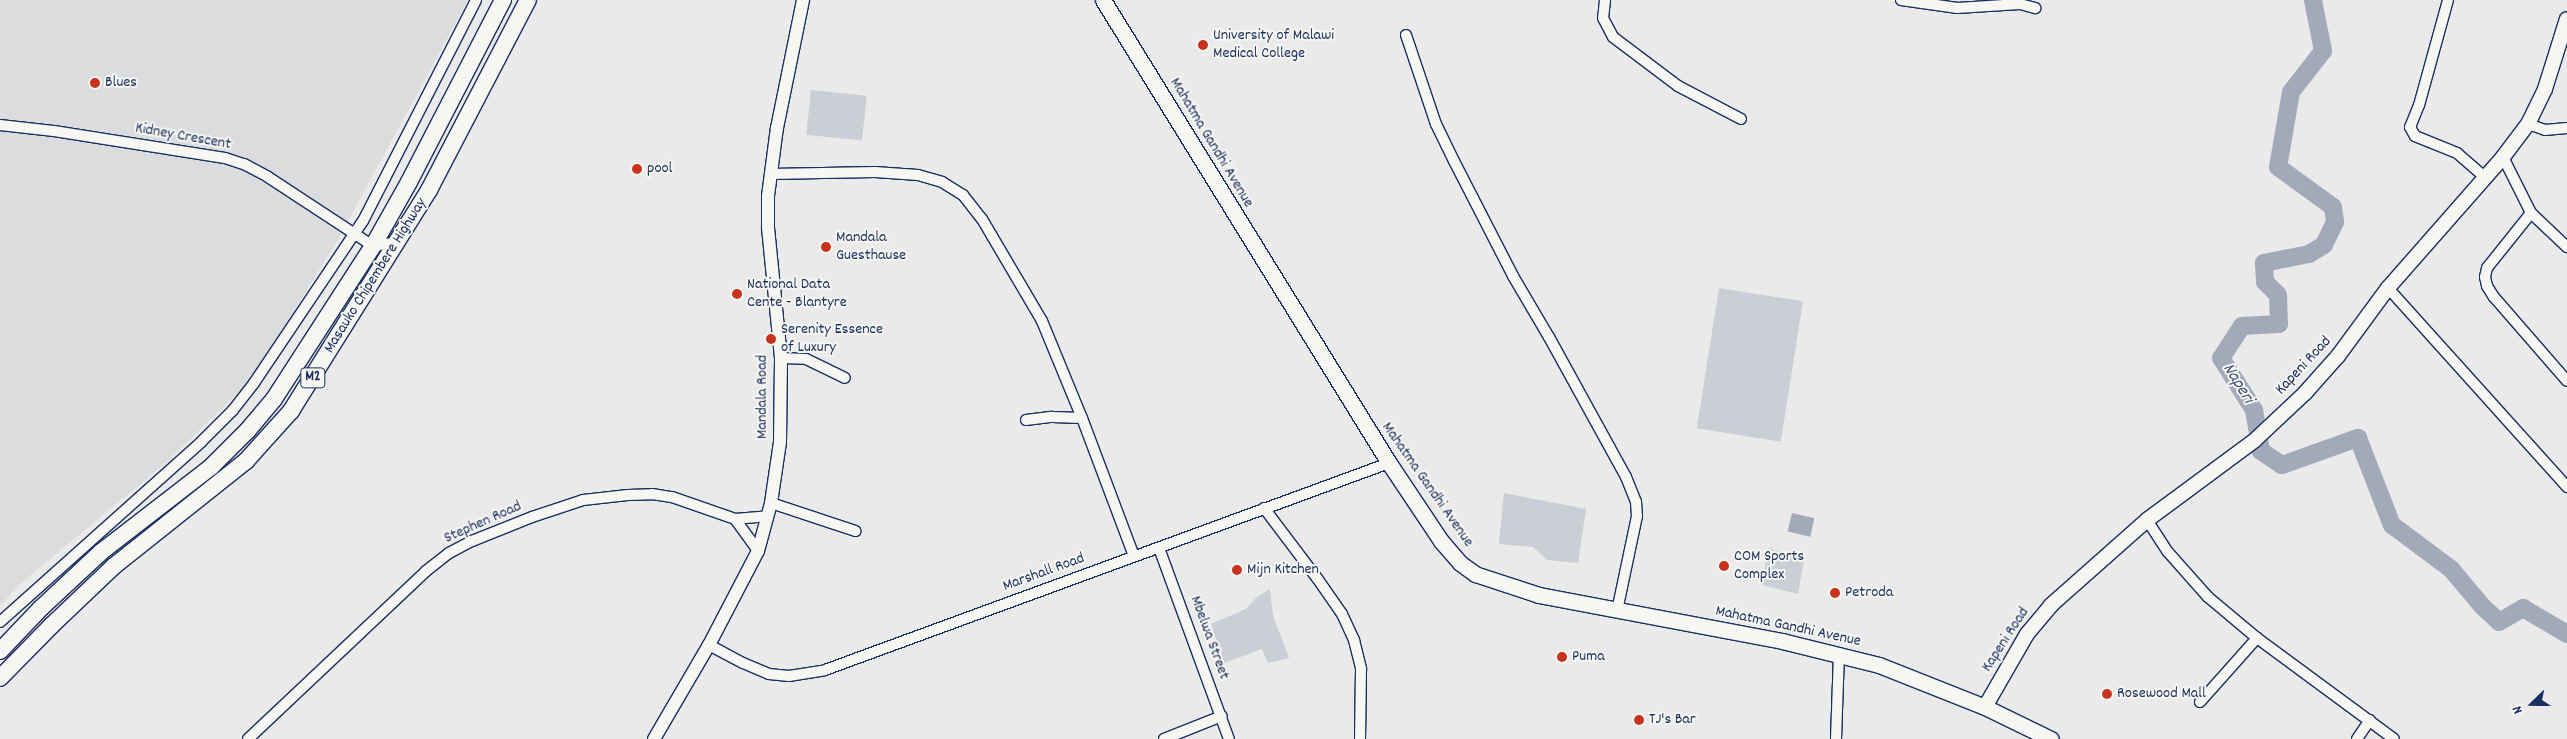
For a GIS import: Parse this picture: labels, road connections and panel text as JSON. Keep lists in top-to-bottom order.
{
  "streets": {
    "highway": ["Masauko Chipembere Highway", "M2"],
    "main road": ["Mahatma Gandhi Avenue", "Kapeni Road"],
    "street": [
      "Kidney Crescent",
      "Mandala Road",
      "Stephen Road",
      "Marshall Road",
      "Mbelwa Street"
    ]
  },
  "crossings": [
    ["Kidney Crescent", "Masauko Chipembere Highway"],
    ["Mahatma Gandhi Avenue", "Kapeni Road"],
    ["Mahatma Gandhi Avenue", "Marshall Road"],
    ["Mandala Road", "Stephen Road"],
    ["Mandala Road", "Marshall Road"],
    ["Marshall Road", "Mbelwa Street"]
  ],
  "water": ["Naperi"],
  "places": [
    "University of Malawi Medical College",
    "Blues",
    "pool",
    "Mandala Guesthause",
    "National Data Cente - Blantyre",
    "Serenity Essence of Luxury",
    "COM Sports Complex",
    "Mijn Kitchen",
    "Petroda",
    "Puma",
    "Rosewood Mall",
    "TJ's Bar"
  ],
  "north": "left"
}
